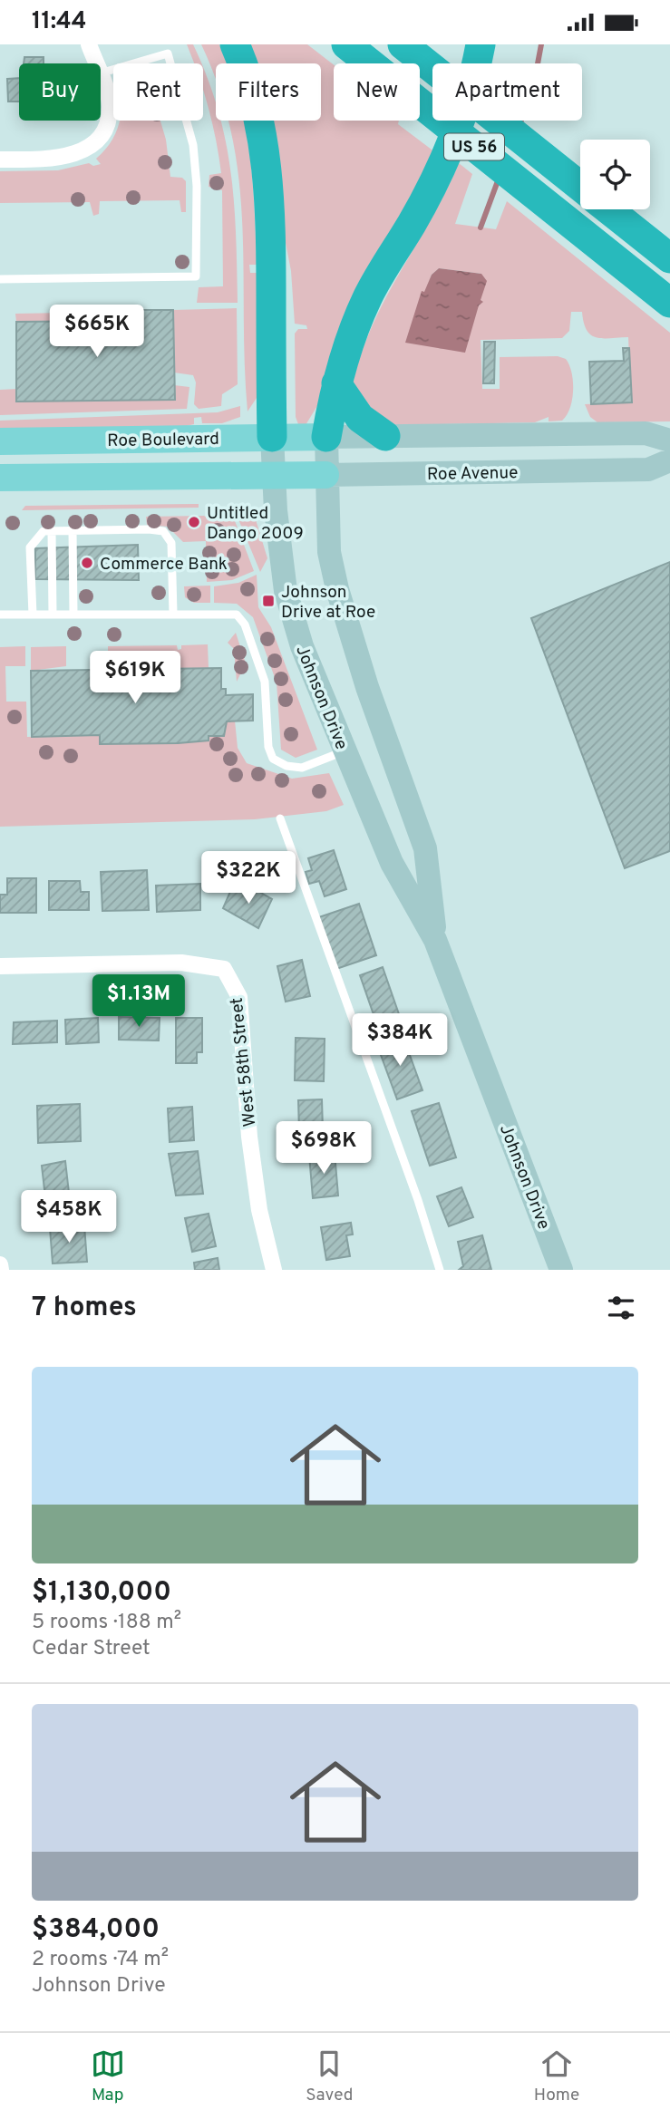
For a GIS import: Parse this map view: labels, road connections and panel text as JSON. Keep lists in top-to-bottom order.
{
  "streets": {
    "highway": ["US 56"],
    "main road": ["Roe Boulevard", "Roe Avenue", "Johnson Drive"],
    "street": ["West 58th Street"]
  },
  "crossings": [
    ["Roe Boulevard", "Johnson Drive"],
    ["Roe Avenue", "Johnson Drive"]
  ],
  "places": {
    "other": ["Untitled Dango 2009", "Commerce Bank"],
    "transit": ["Johnson Drive at Roe"]
  },
  "page": {
    "status": "11:44",
    "chip": [
      "Buy",
      "Rent",
      "Filters",
      "New",
      "Apartment"
    ],
    "price": [
      "$665K",
      "$619K",
      "$322K",
      "$1.13M",
      "$384K",
      "$698K",
      "$458K"
    ],
    "heading": "7 homes",
    "list": [
      {
        "name": "$1,130,000",
        "note": "5 rooms · 188 m² · Cedar Street"
      },
      {
        "name": "$384,000",
        "note": "2 rooms · 74 m² · Johnson Drive"
      }
    ],
    "tabs": ["Map", "Saved", "Home"]
  }
}
